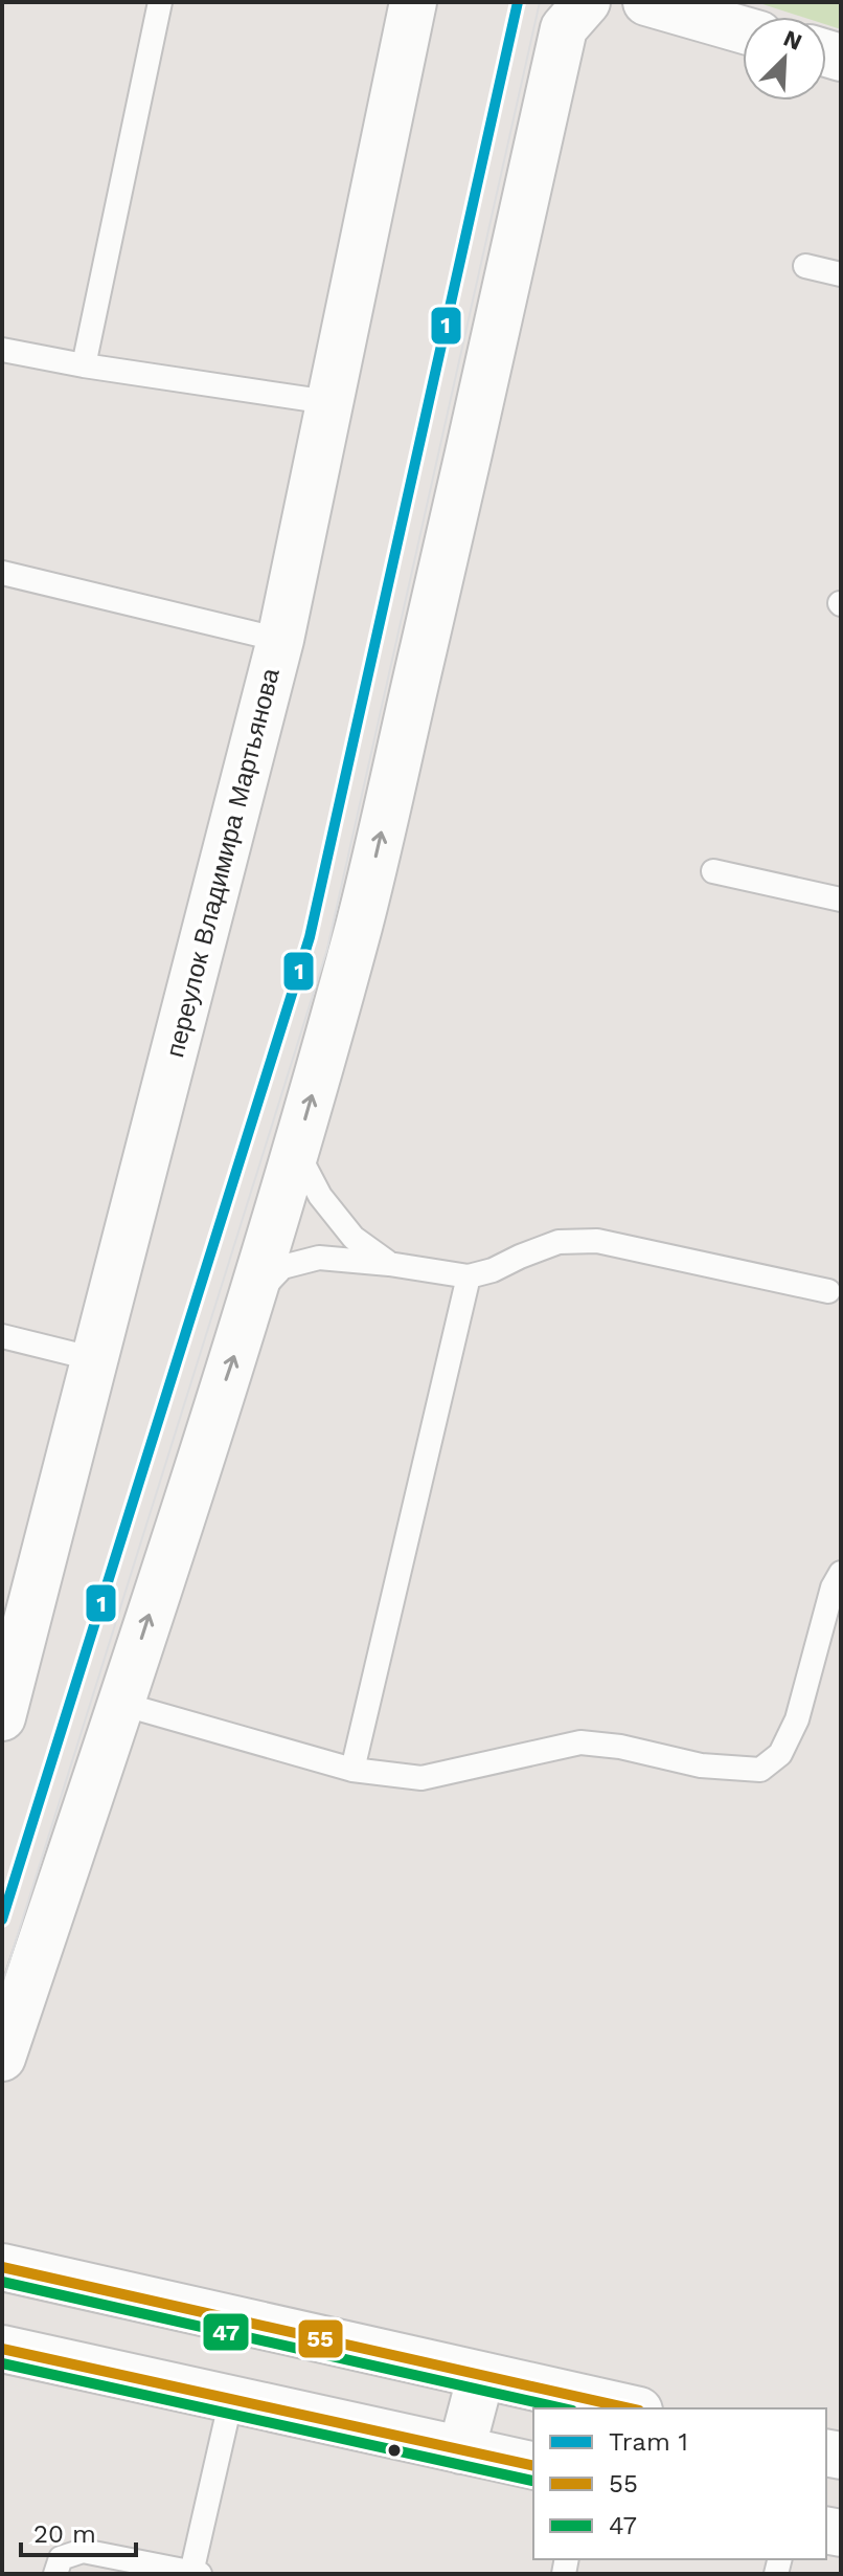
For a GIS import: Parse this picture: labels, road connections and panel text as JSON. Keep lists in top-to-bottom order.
{
  "streets": {
    "street": ["переулок Владимира Мартьянова"]
  },
  "lines": ["tram line 1", "transit line 55", "transit line 47"],
  "legend": ["Tram 1", "55", "47"],
  "scale_bar": "20 m",
  "north": "top right"
}
